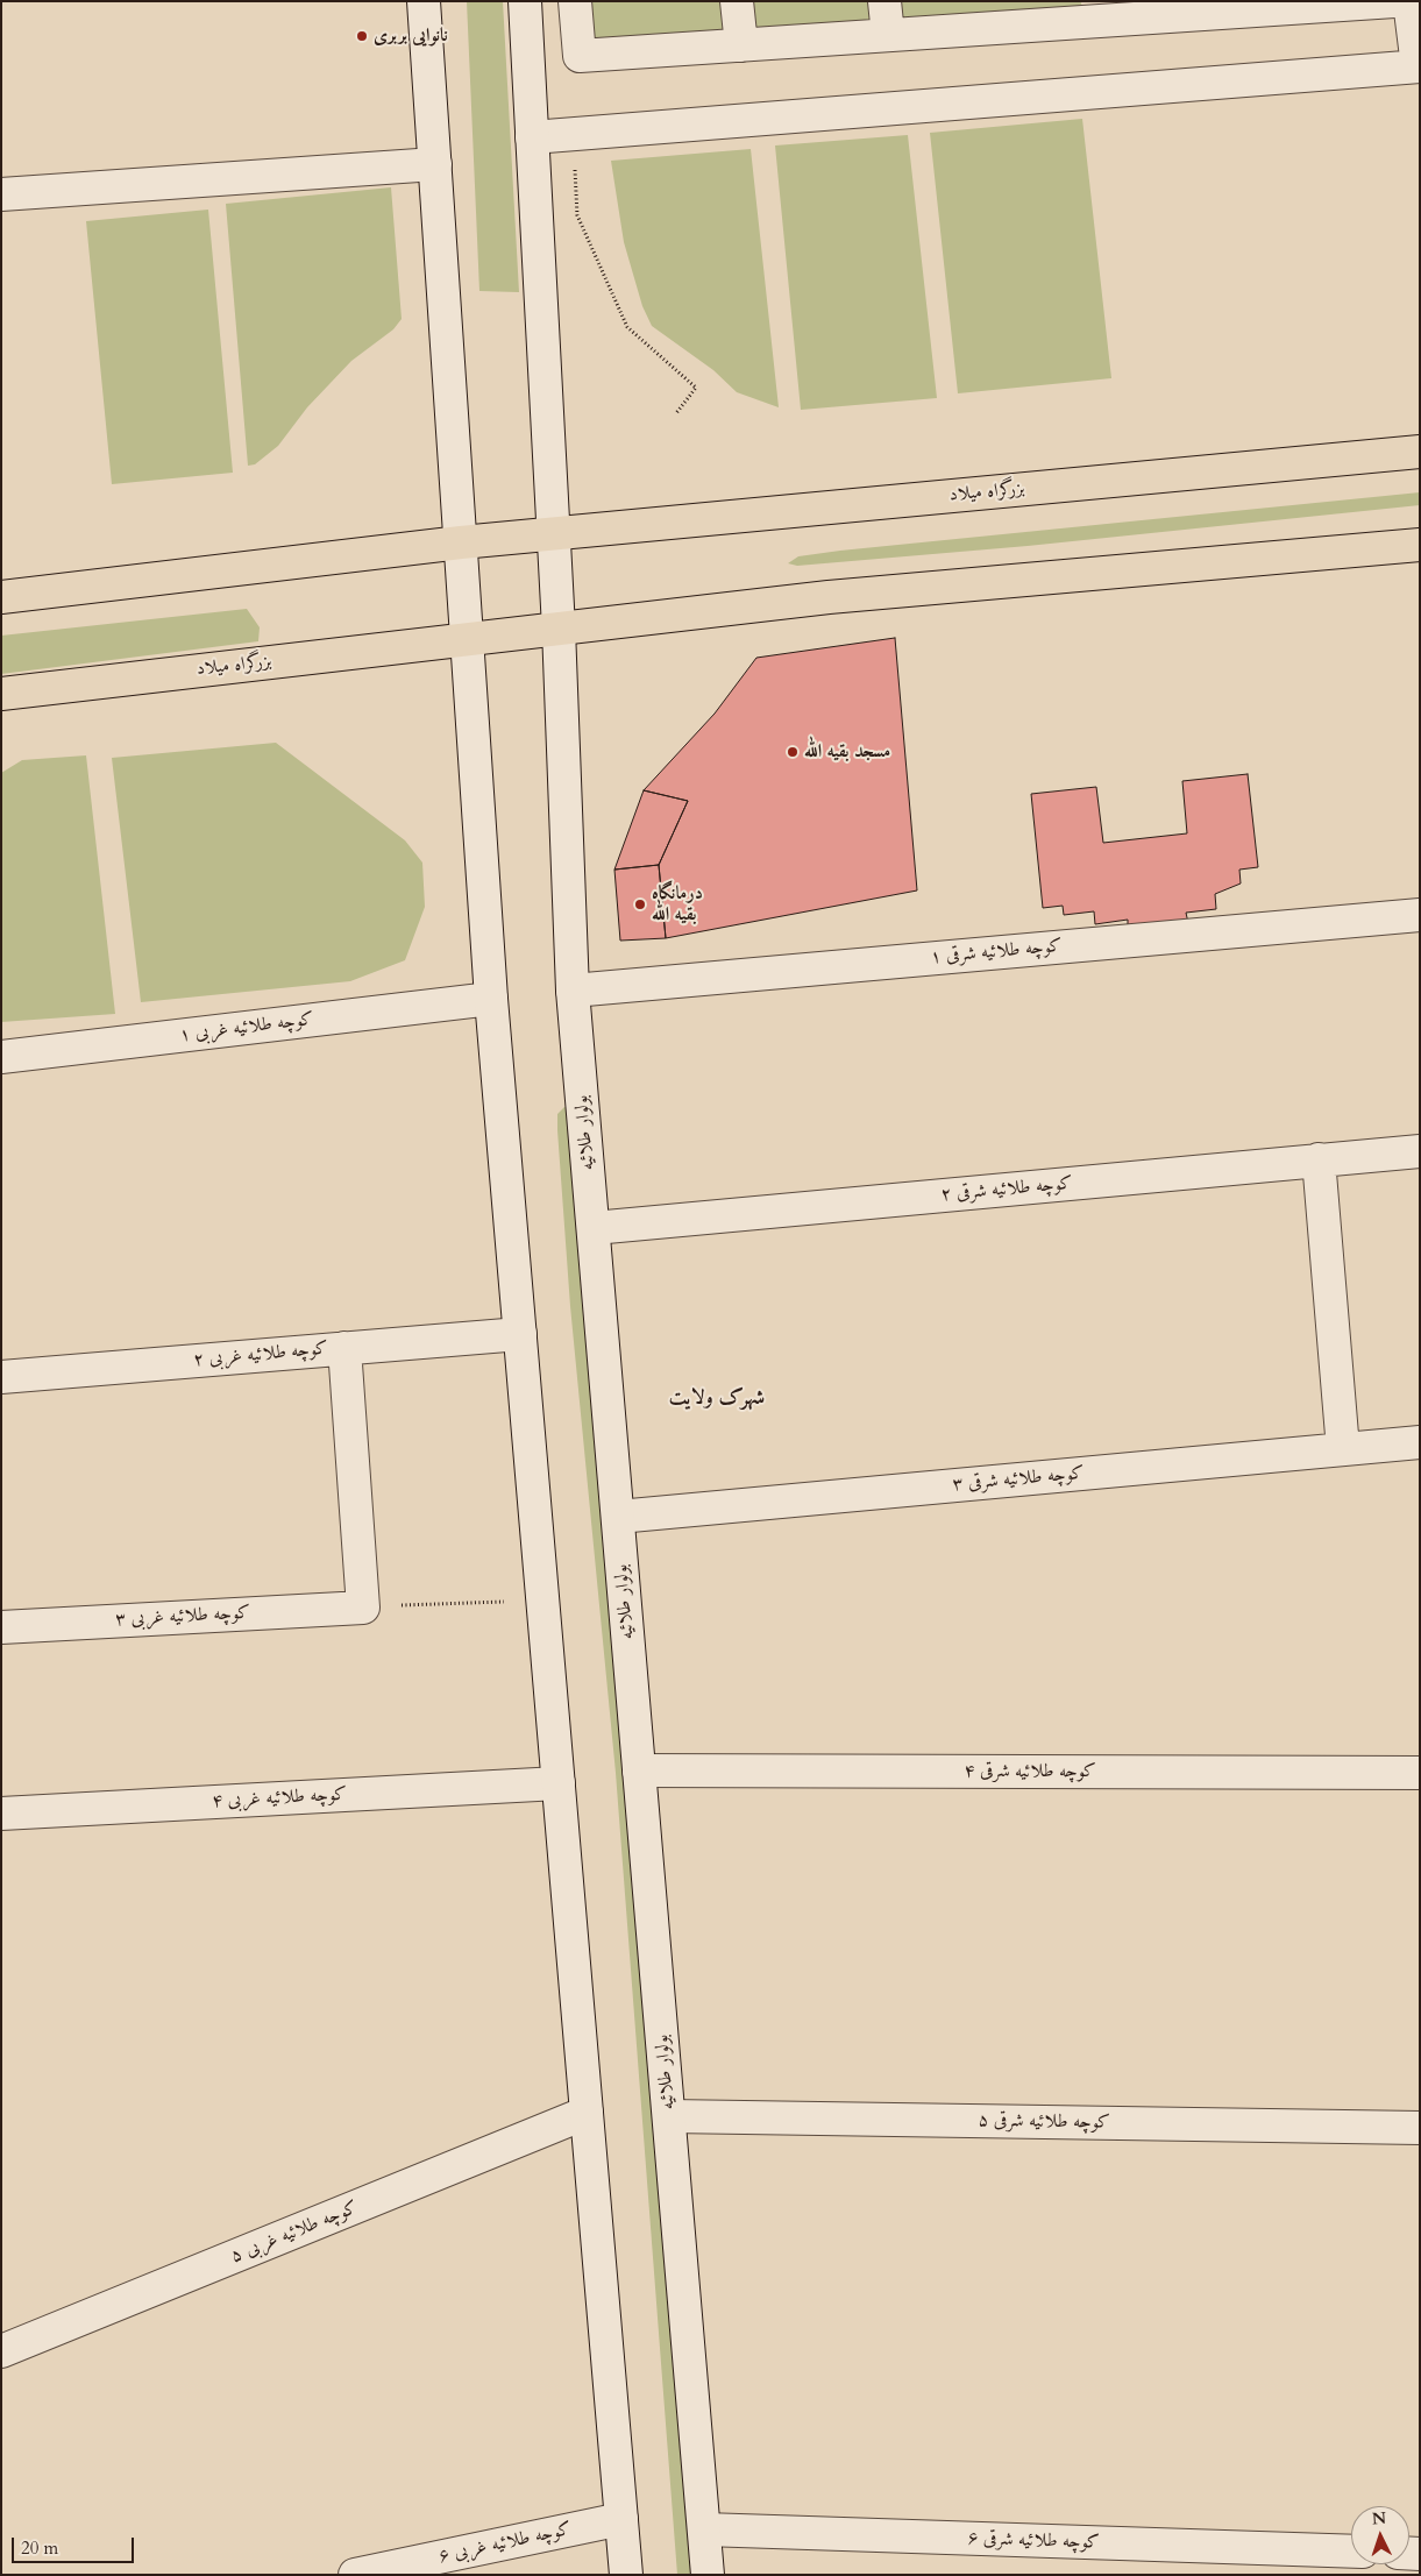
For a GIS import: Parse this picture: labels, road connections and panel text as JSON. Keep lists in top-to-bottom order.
{
  "streets": {
    "highway": ["بزرگراه میلاد"],
    "street": [
      "کوچه طلائیه شرقی ۱",
      "کوچه طلائیه غربی ۱",
      "بولوار طلائیه",
      "کوچه طلائیه شرقی ۲",
      "کوچه طلائیه غربی ۲",
      "کوچه طلائیه شرقی ۳",
      "کوچه طلائیه غربی ۳",
      "کوچه طلائیه شرقی ۴",
      "کوچه طلائیه غربی ۴",
      "کوچه طلائیه شرقی ۵",
      "کوچه طلائیه غربی ۵",
      "کوچه طلائیه شرقی ۶",
      "کوچه طلائیه غربی ۶"
    ]
  },
  "crossings": [
    ["بزرگراه میلاد", "بولوار طلائیه"],
    ["کوچه طلائیه شرقی ۱", "بولوار طلائیه"],
    ["بولوار طلائیه", "کوچه طلائیه شرقی ۲"],
    ["بولوار طلائیه", "کوچه طلائیه شرقی ۳"],
    ["بولوار طلائیه", "کوچه طلائیه شرقی ۴"],
    ["بولوار طلائیه", "کوچه طلائیه شرقی ۵"],
    ["بولوار طلائیه", "کوچه طلائیه شرقی ۶"]
  ],
  "districts": ["شهرک ولایت"],
  "places": ["نانوایی بربری", "مسجد بقیه الله", "درمانگاه بقیه الله"],
  "scale_bar": "20 m",
  "north": "top"
}
